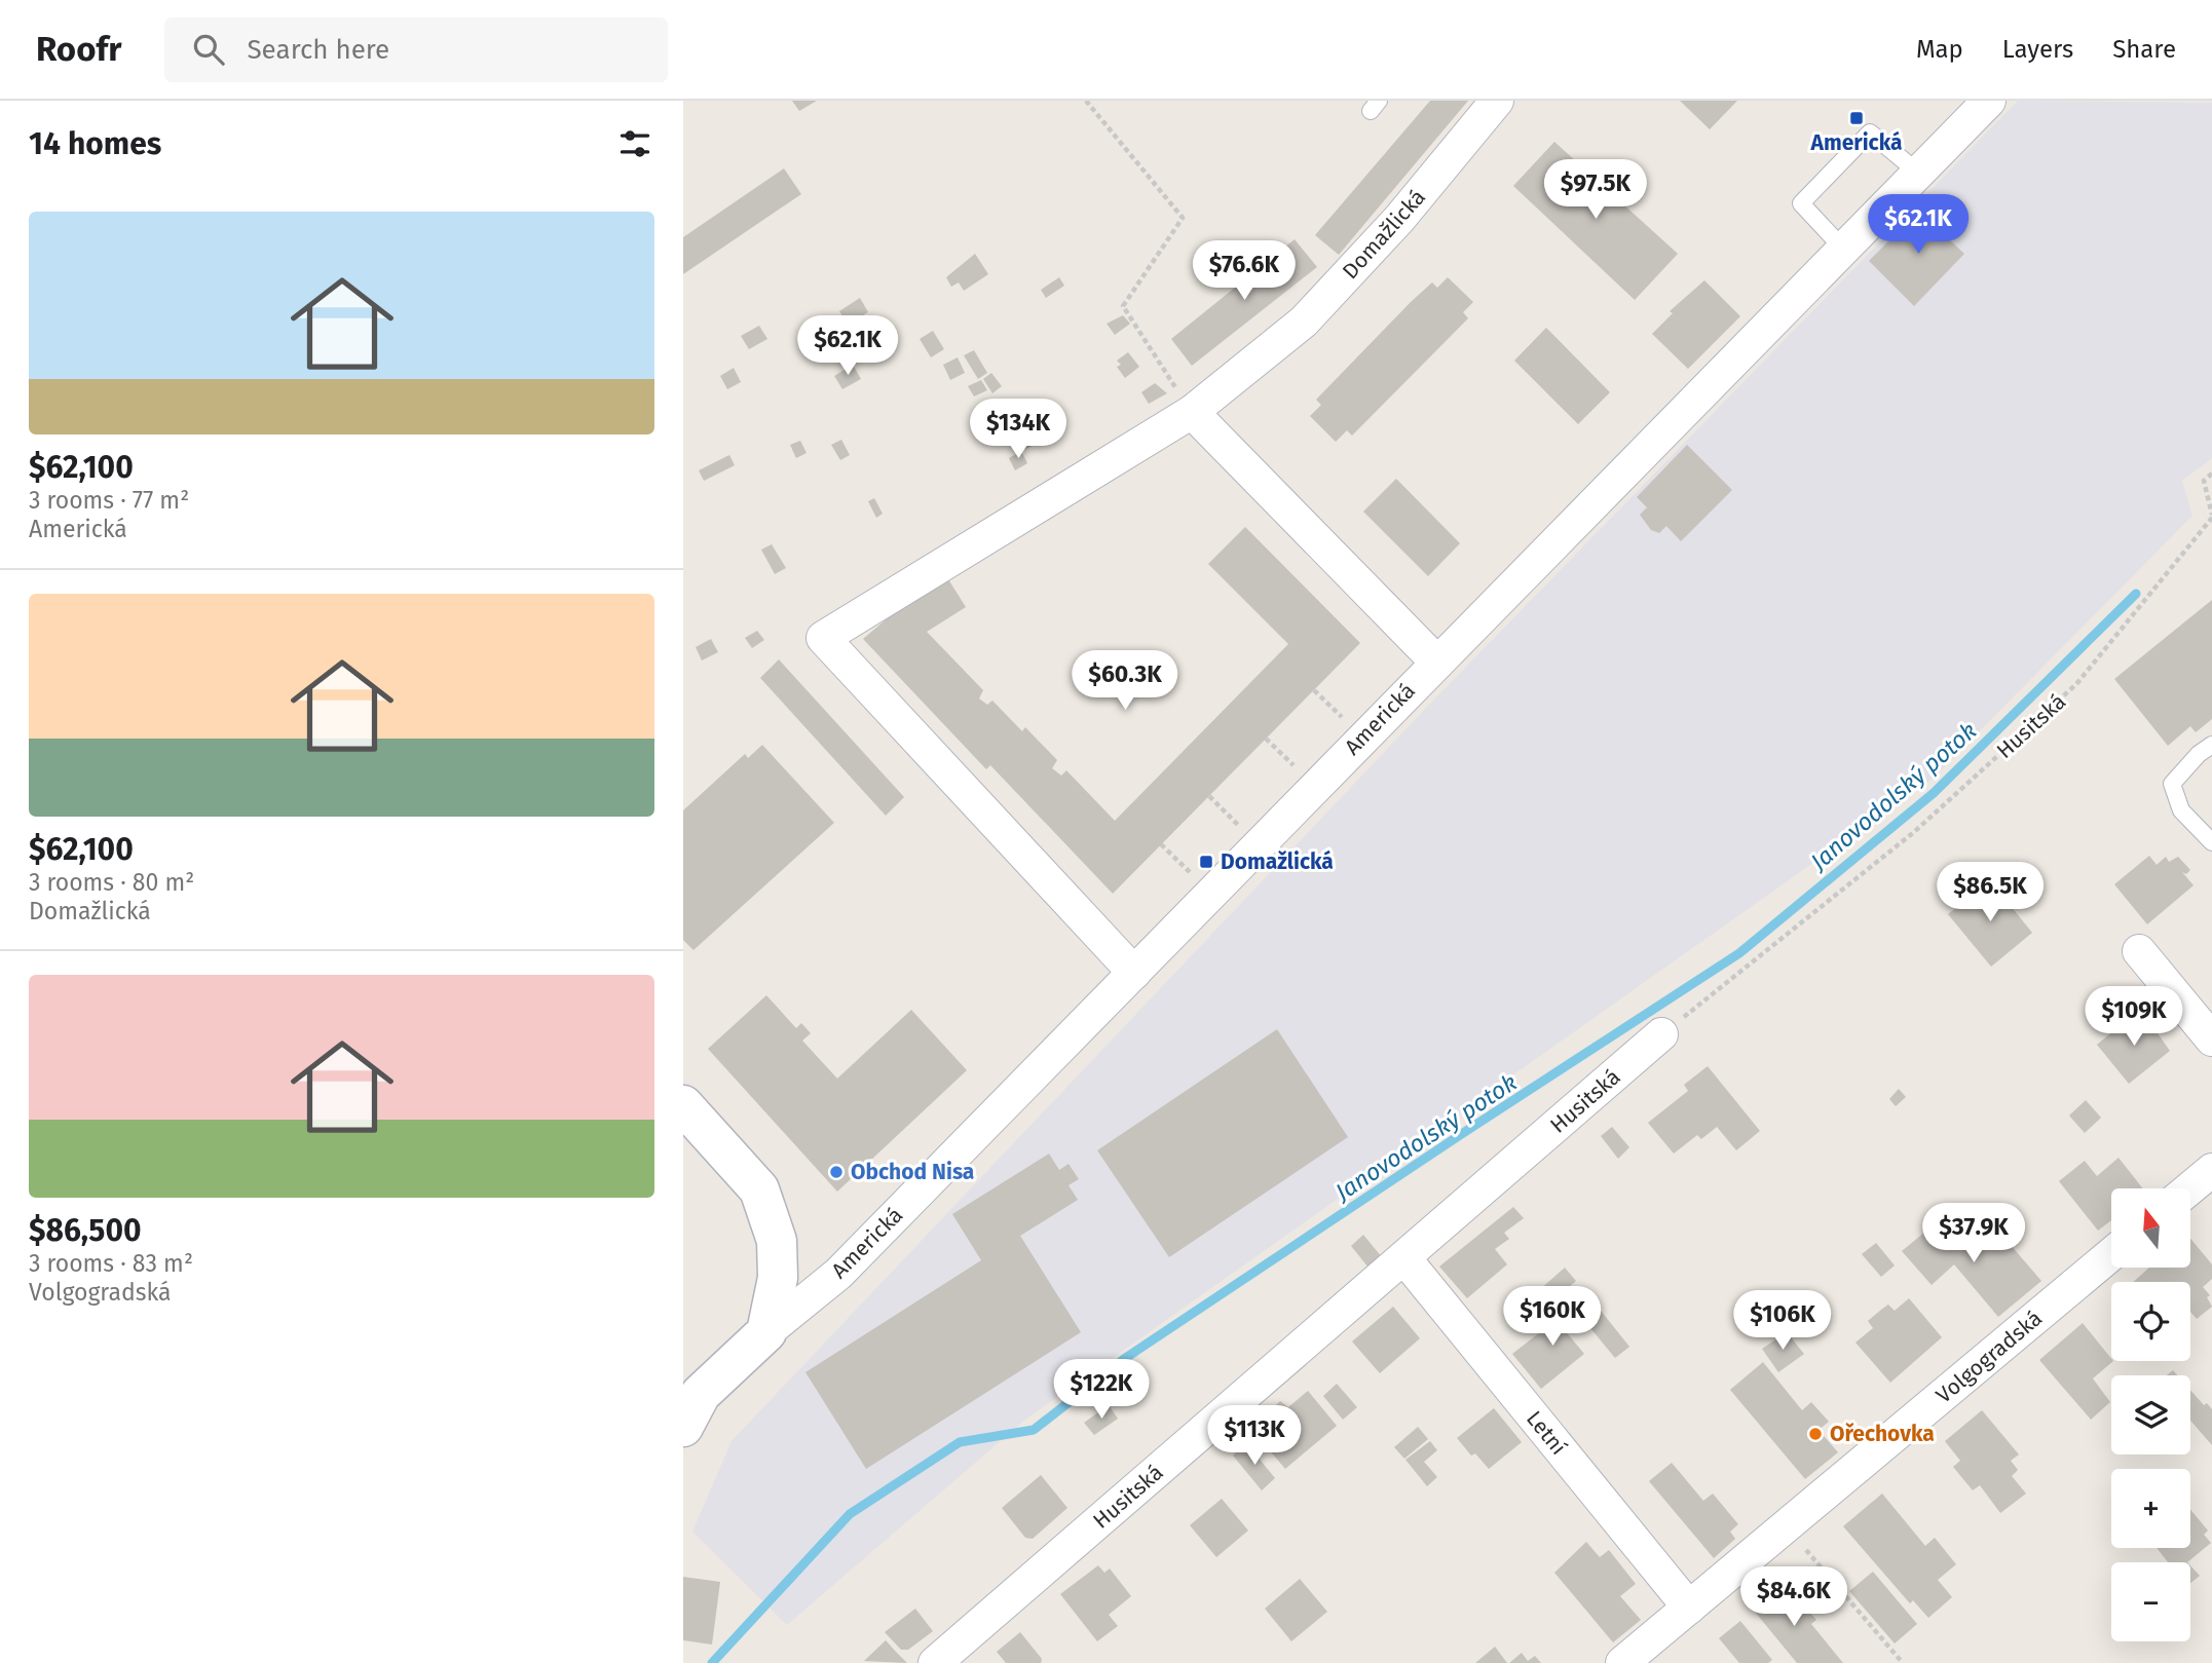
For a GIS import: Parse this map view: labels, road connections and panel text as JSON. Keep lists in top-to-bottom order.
{
  "streets": {
    "street": [
      "Domažlická",
      "Americká",
      "Husitská",
      "Volgogradská",
      "Letní"
    ]
  },
  "crossings": [
    ["Domažlická", "Americká"],
    ["Husitská", "Letní"],
    ["Volgogradská", "Letní"]
  ],
  "water": ["Janovodolský potok"],
  "places": {
    "transit": ["Americká", "Domažlická"],
    "other": ["Obchod Nisa", "Ořechovka"]
  },
  "north": "top",
  "page": {
    "header": "Roofr",
    "search": "Search here",
    "nav": ["Map", "Layers", "Share"],
    "heading": "14 homes",
    "price": [
      "$97.5K",
      "$62.1K",
      "$76.6K",
      "$62.1K",
      "$134K",
      "$60.3K",
      "$86.5K",
      "$109K",
      "$37.9K",
      "$160K",
      "$106K",
      "$122K",
      "$113K",
      "$84.6K"
    ],
    "list": [
      {
        "name": "$62,100",
        "note": "3 rooms · 77 m² · Americká"
      },
      {
        "name": "$62,100",
        "note": "3 rooms · 80 m² · Domažlická"
      },
      {
        "name": "$86,500",
        "note": "3 rooms · 83 m² · Volgogradská"
      }
    ],
    "map_buttons": ["+", "−"]
  }
}
